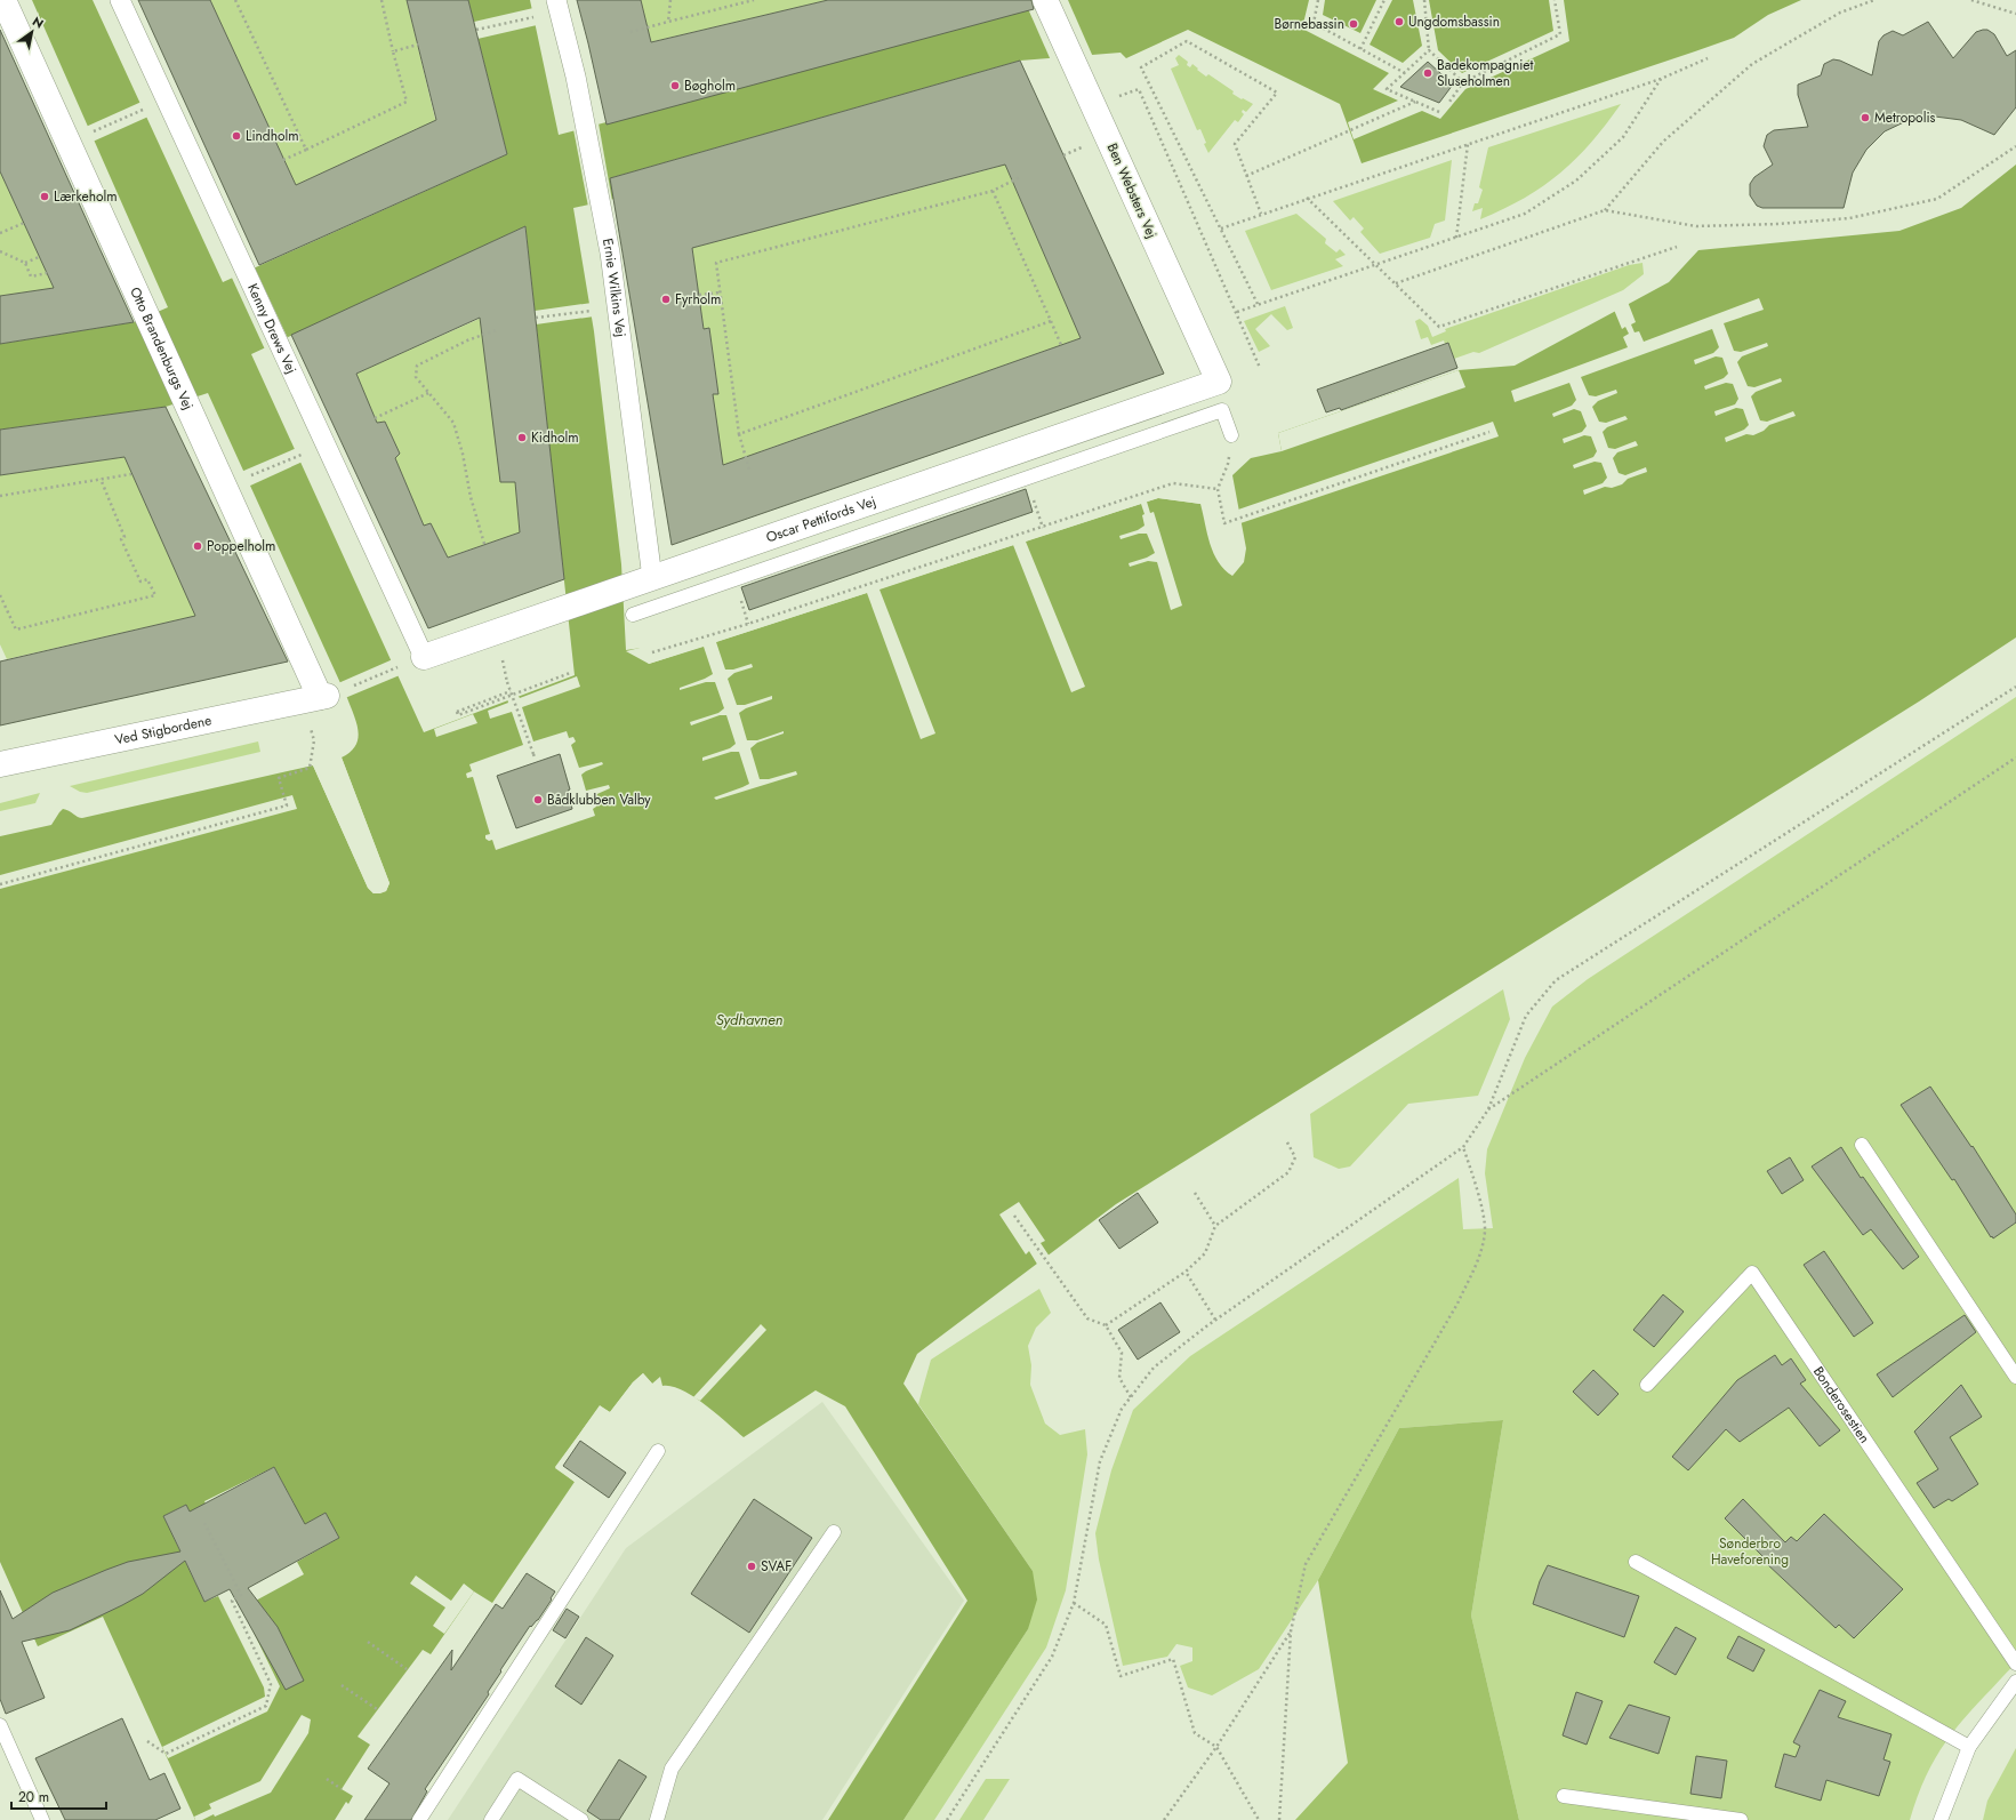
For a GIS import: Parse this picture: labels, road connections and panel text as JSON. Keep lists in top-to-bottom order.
{
  "streets": {
    "street": [
      "Ben Websters Vej",
      "Ernie Wilkins Vej",
      "Kenny Drews Vej",
      "Otto Brandenburgs Vej",
      "Oscar Pettifords Vej",
      "Ved Stigbordene"
    ],
    "lane": ["Bonderosestien"]
  },
  "crossings": [
    ["Ben Websters Vej", "Oscar Pettifords Vej"],
    ["Ernie Wilkins Vej", "Oscar Pettifords Vej"],
    ["Kenny Drews Vej", "Oscar Pettifords Vej"],
    ["Otto Brandenburgs Vej", "Ved Stigbordene"]
  ],
  "water": ["Sydhavnen"],
  "parks": ["Sønderbro Haveforening"],
  "places": [
    "Ungdomsbassin",
    "Børnebassin",
    "Badekompagniet Sluseholmen",
    "Bøgholm",
    "Metropolis",
    "Lindholm",
    "Lærkeholm",
    "Fyrholm",
    "Kidholm",
    "Poppelholm",
    "Bådklubben Valby",
    "SVAF"
  ],
  "scale_bar": "20 m",
  "north": "top right"
}
